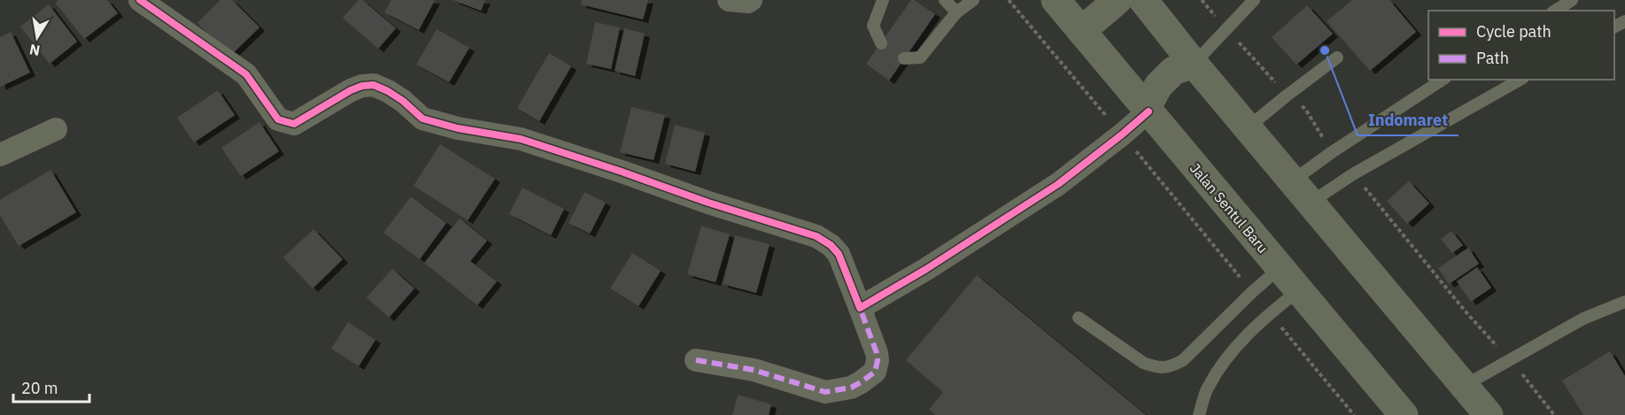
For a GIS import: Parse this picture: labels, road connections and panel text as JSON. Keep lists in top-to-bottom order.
{
  "streets": {
    "main road": ["Jalan Sentul Baru"]
  },
  "places": ["Indomaret"],
  "legend": ["Cycle path", "Path"],
  "scale_bar": "20 m",
  "north": "bottom"
}
